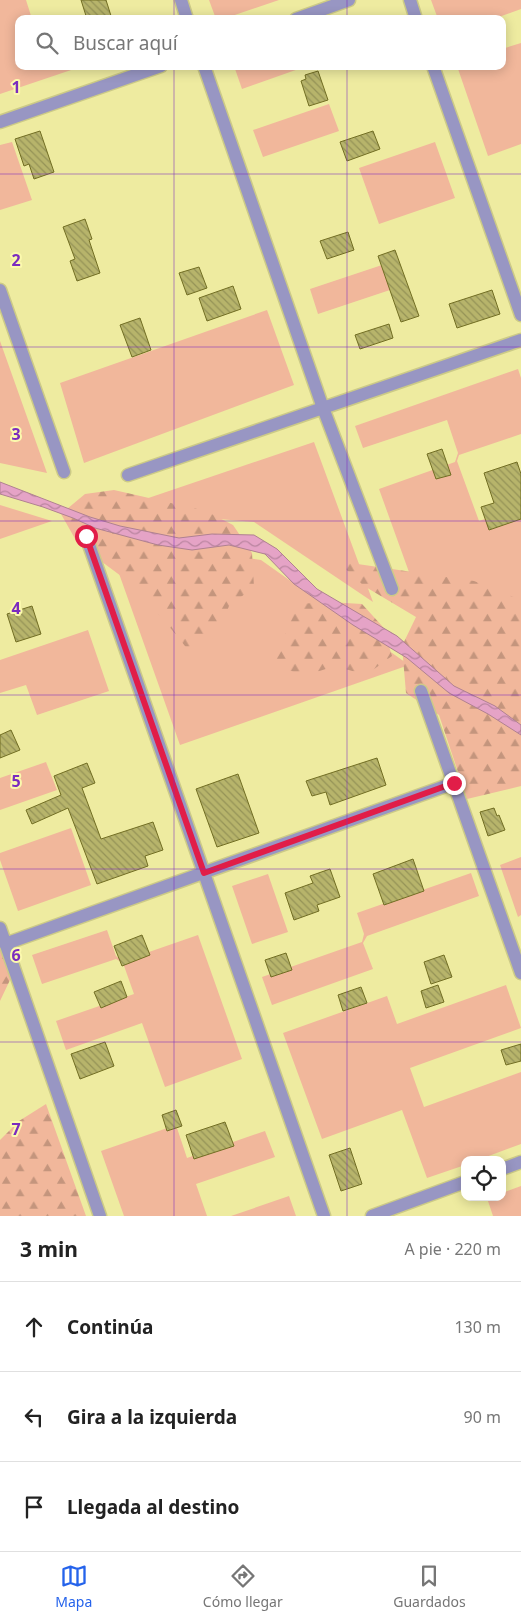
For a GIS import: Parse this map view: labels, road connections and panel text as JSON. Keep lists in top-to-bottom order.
{
  "page": {
    "search": "Buscar aquí",
    "heading": ["3 min", "A pie · 220 m"],
    "list": [
      ["Continúa", "130 m"],
      ["Gira a la izquierda", "90 m"],
      "Llegada al destino"
    ],
    "nav": ["Mapa", "Cómo llegar", "Guardados"]
  },
  "grid": {
    "rows": [
      "1",
      "2",
      "3",
      "4",
      "5",
      "6",
      "7"
    ]
  }
}
